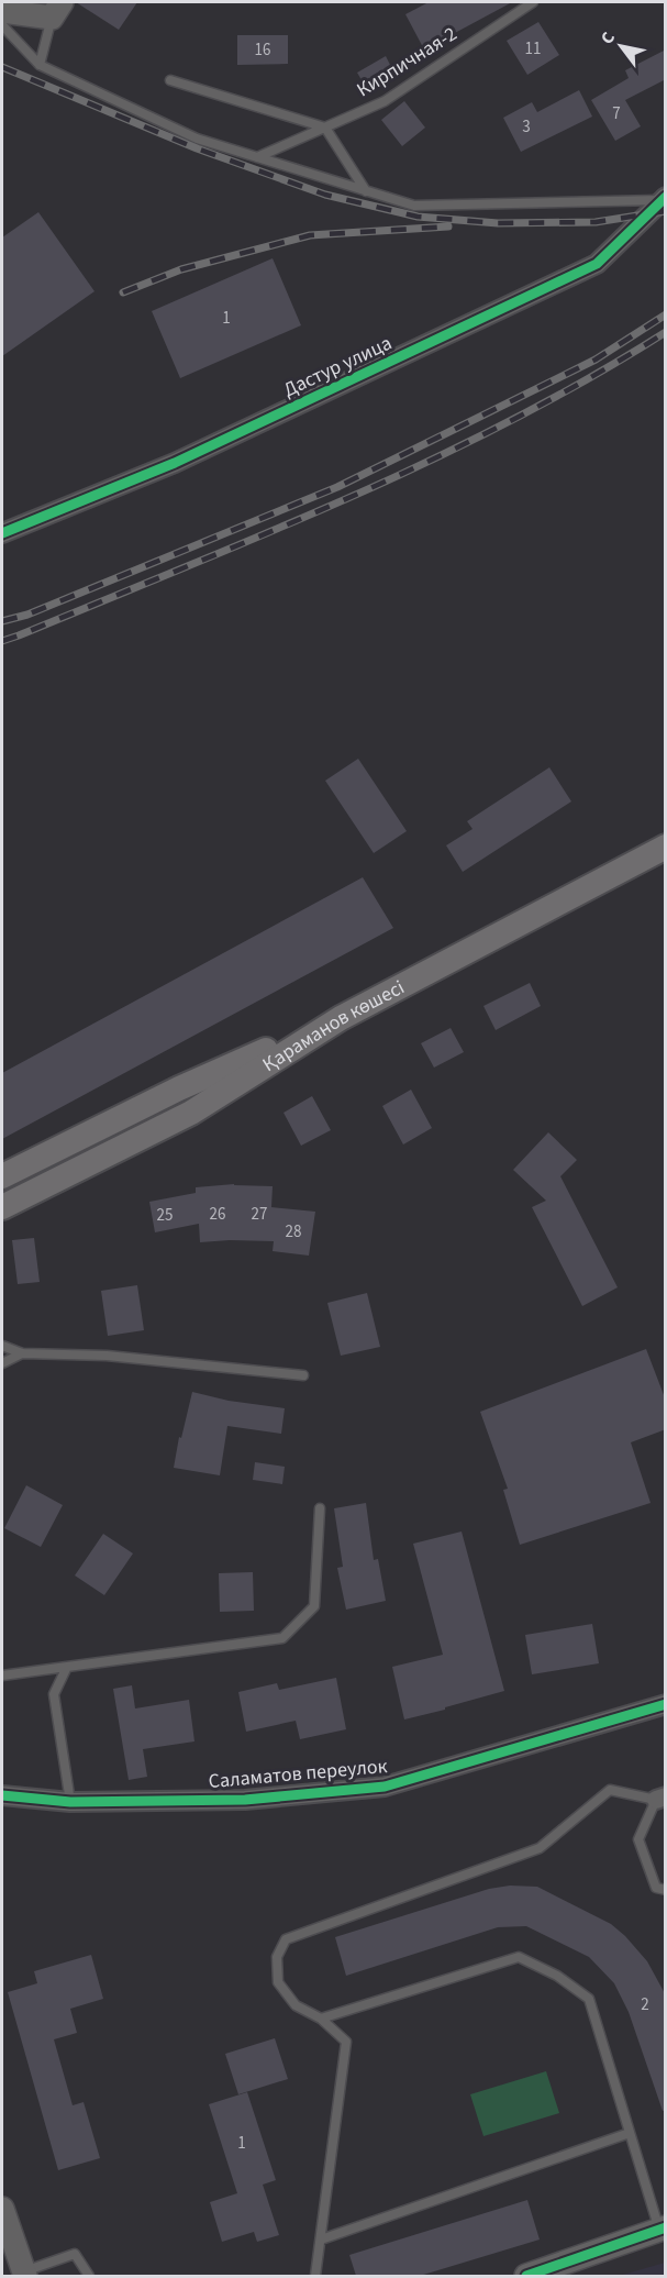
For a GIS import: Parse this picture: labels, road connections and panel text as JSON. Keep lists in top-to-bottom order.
{
  "streets": {
    "main road": ["Қараманов көшесі"],
    "street": ["Дастур улица", "Саламатов переулок"],
    "lane": ["Кирпичная-2"]
  },
  "house_numbers": [
    "11",
    "16",
    "7",
    "3",
    "1",
    "26",
    "27",
    "25",
    "28",
    "2",
    "1"
  ],
  "north": "top left"
}
